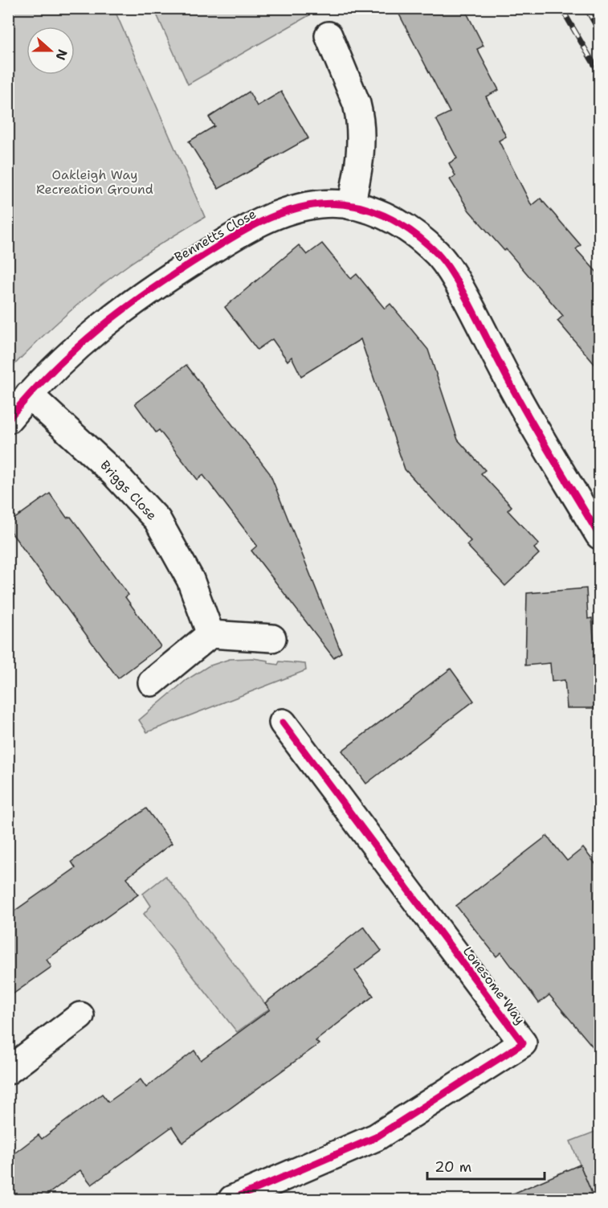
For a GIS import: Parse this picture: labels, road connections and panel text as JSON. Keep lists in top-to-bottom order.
{
  "streets": {
    "street": ["Bennetts Close", "Briggs Close", "Lonesome Way"]
  },
  "crossings": [
    ["Bennetts Close", "Briggs Close"]
  ],
  "parks": ["Oakleigh Way Recreation Ground"],
  "scale_bar": "20 m",
  "north": "right"
}
